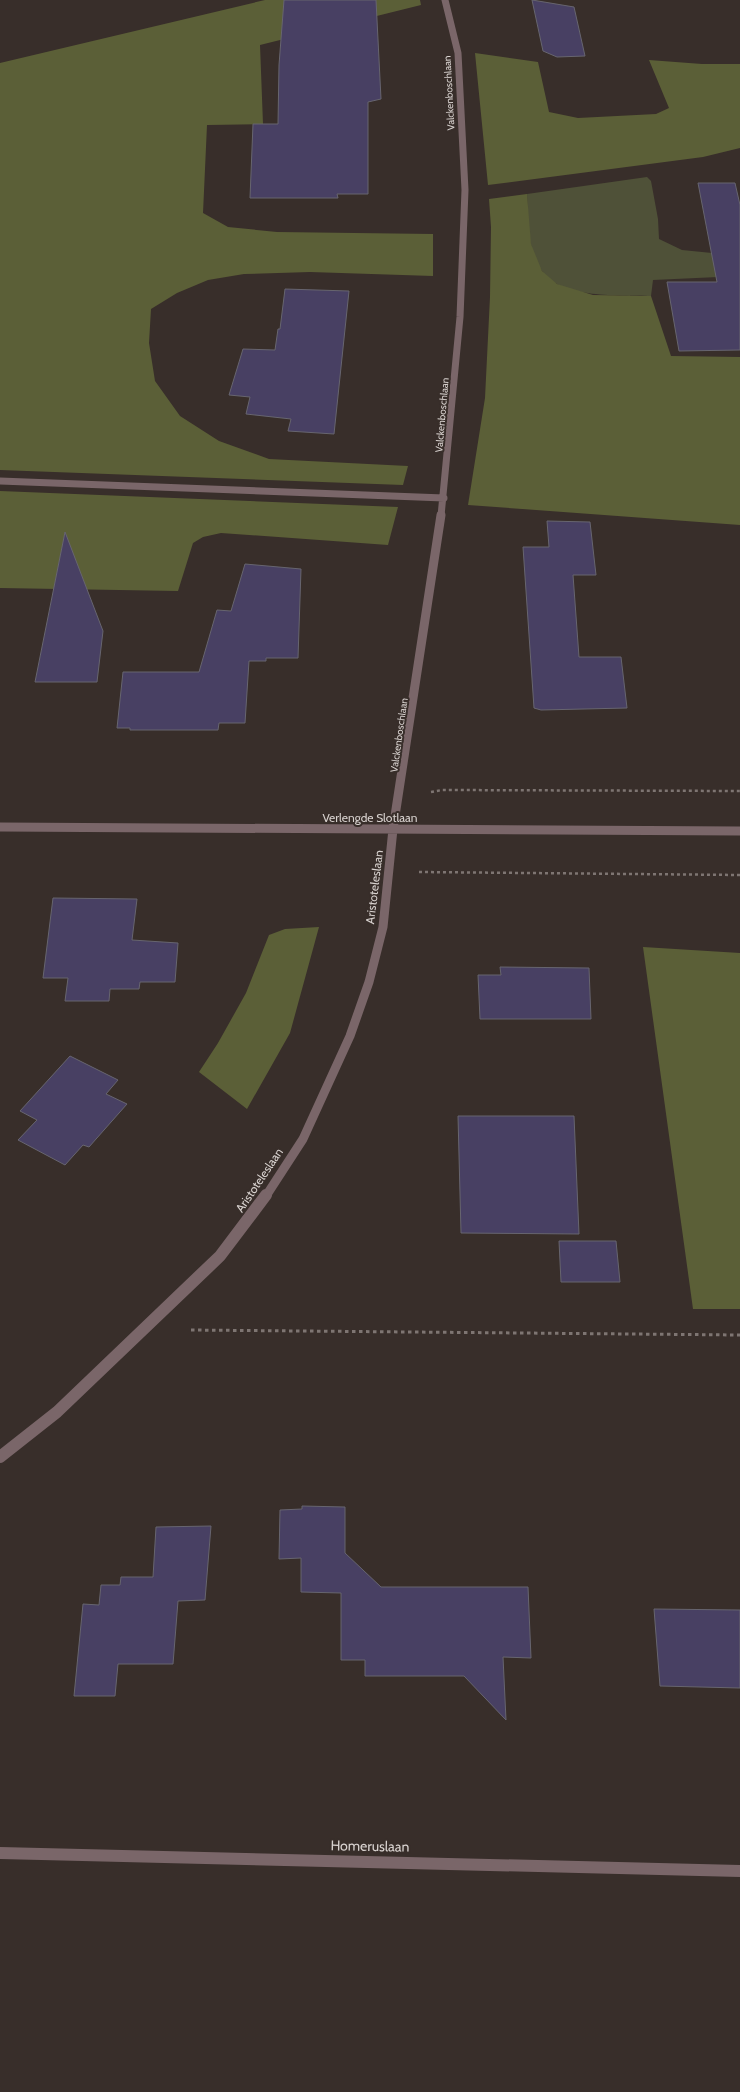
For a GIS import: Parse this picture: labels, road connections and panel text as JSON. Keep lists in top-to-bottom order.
{
  "streets": {
    "street": [
      "Valckenboschlaan",
      "Verlengde Slotlaan",
      "Aristoteleslaan",
      "Homeruslaan"
    ]
  },
  "crossings": [
    ["Valckenboschlaan", "Verlengde Slotlaan"],
    ["Valckenboschlaan", "Aristoteleslaan"],
    ["Verlengde Slotlaan", "Aristoteleslaan"]
  ]
}
